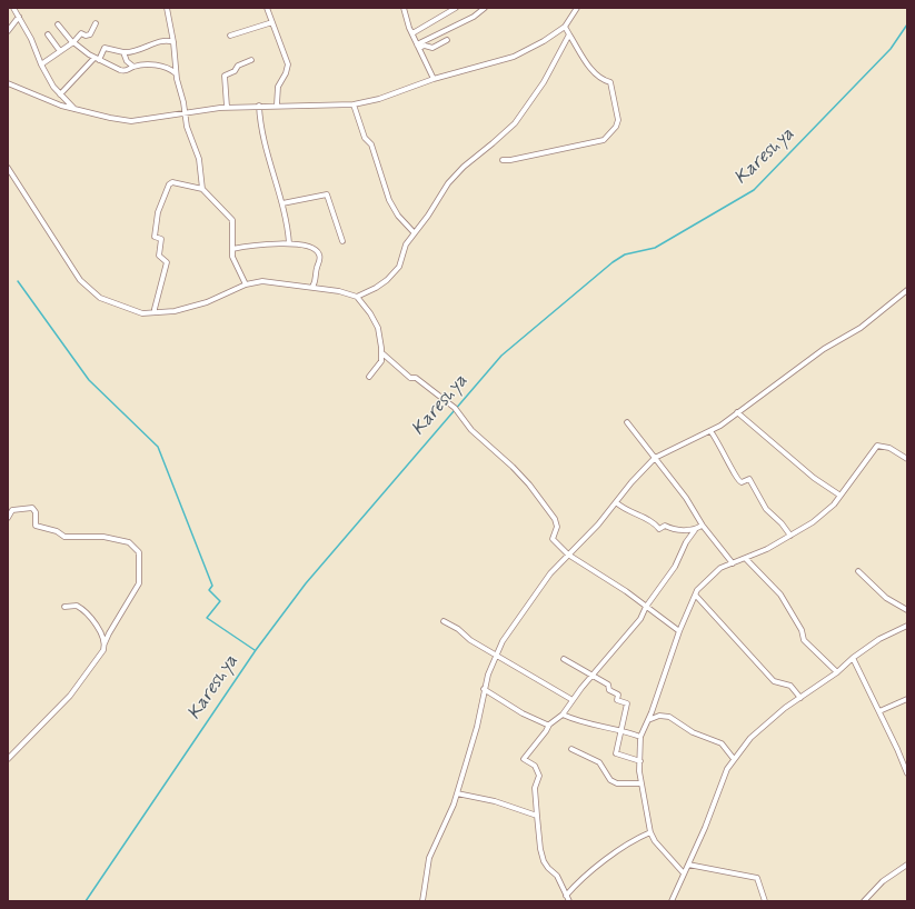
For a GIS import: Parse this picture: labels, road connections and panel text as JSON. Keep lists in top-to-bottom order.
{
  "water": ["Kareshya"]
}
